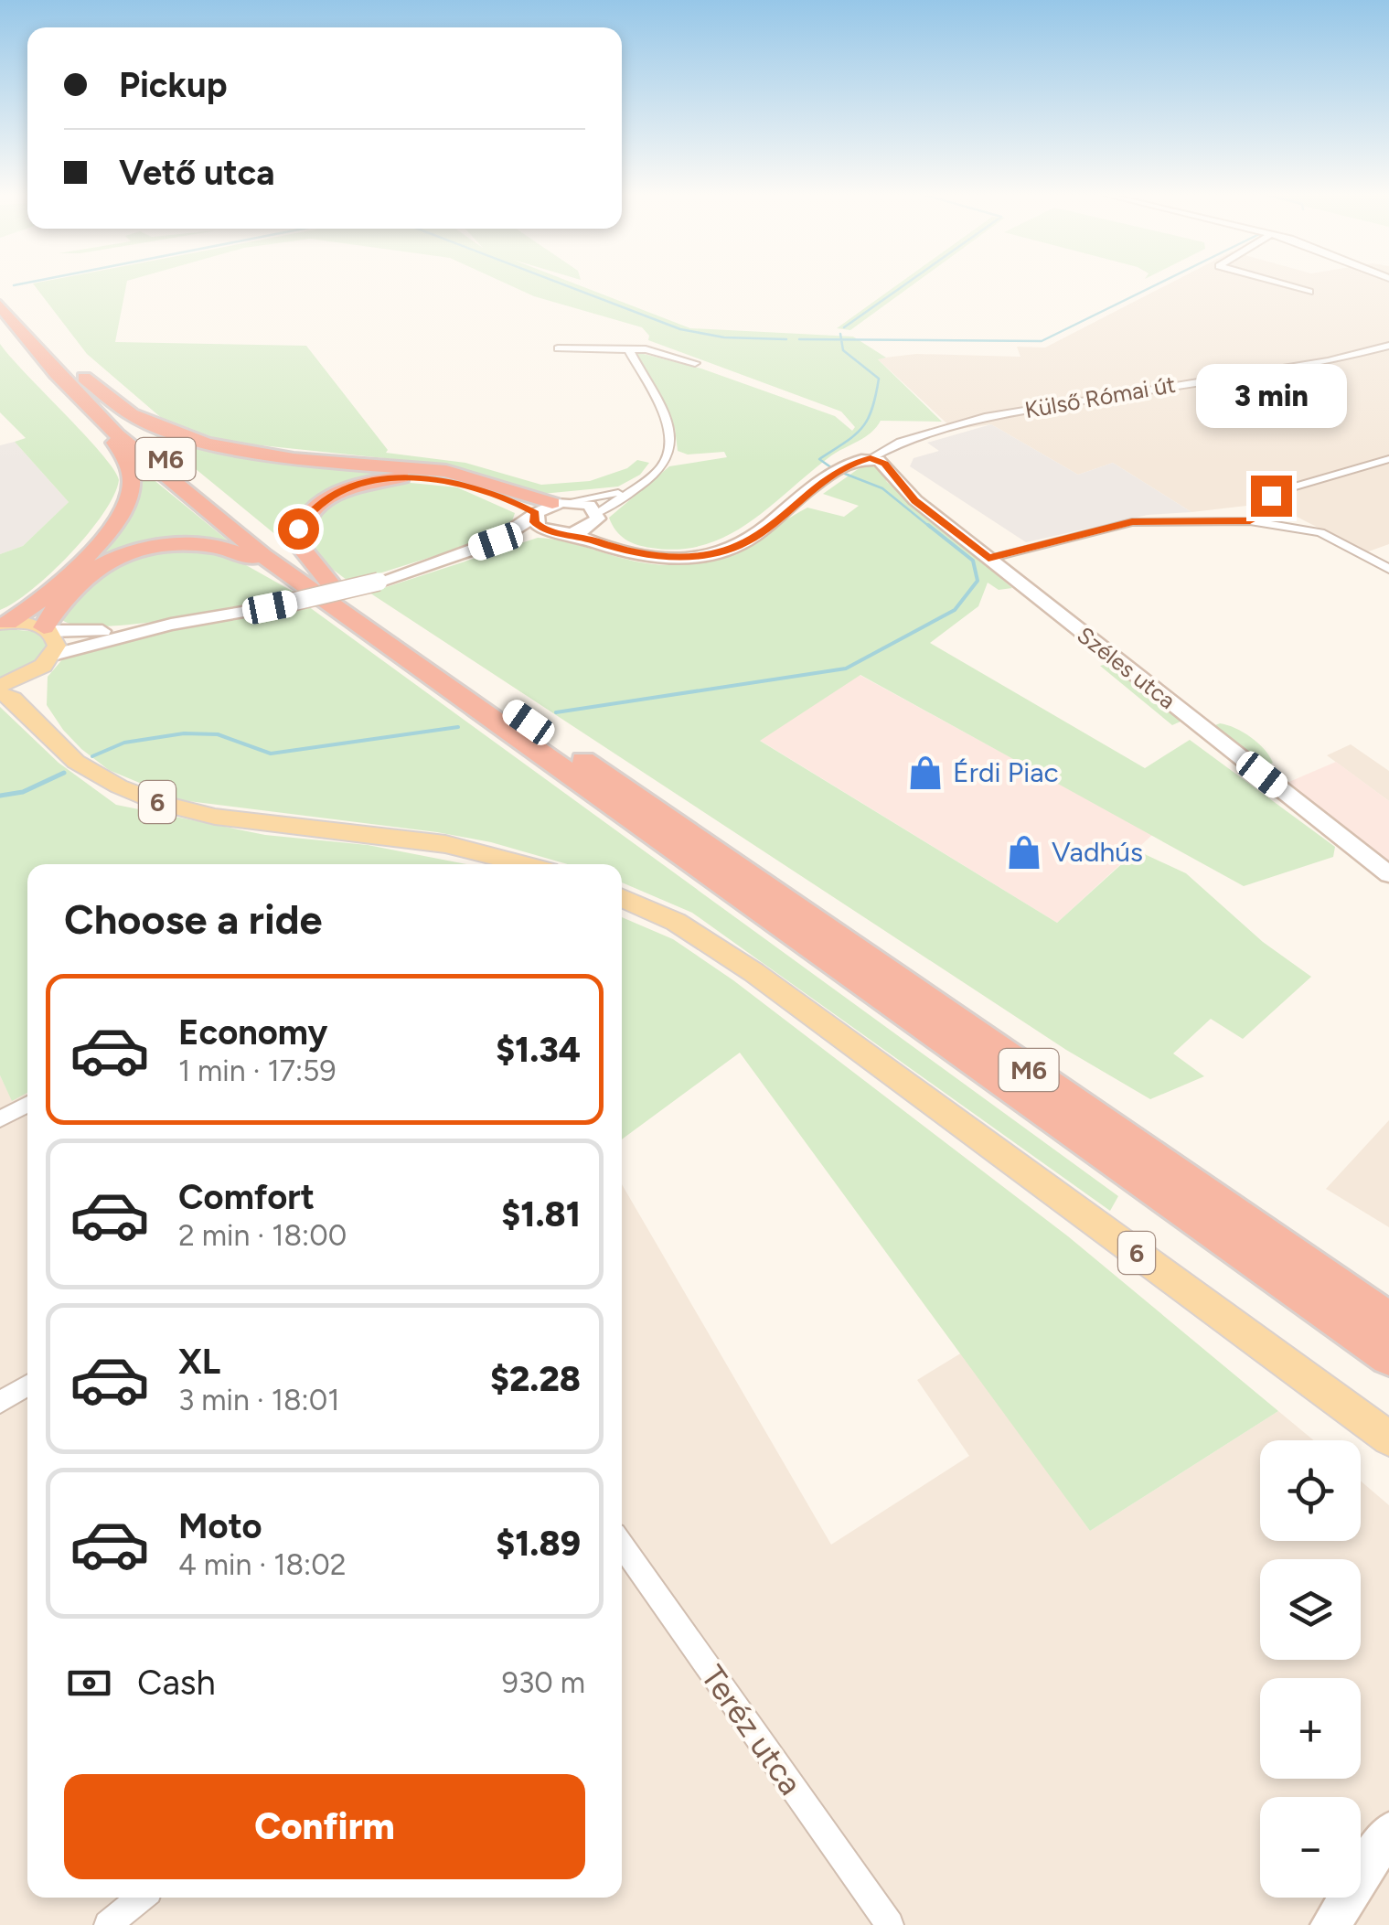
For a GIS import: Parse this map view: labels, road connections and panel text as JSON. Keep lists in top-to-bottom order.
{
  "streets": {
    "highway": ["M6"],
    "main road": ["6"],
    "street": ["Külső Római út", "Széles utca", "Teréz utca"]
  },
  "crossings": [
    ["Külső Római út", "Széles utca"]
  ],
  "places": {
    "shop": ["Érdi Piac", "Vadhús"]
  },
  "page": {
    "banner": ["Pickup", "Vető utca"],
    "bubble": "3 min",
    "heading": "Choose a ride",
    "list": [
      {
        "name": "Economy",
        "note": "1 min · 17:59",
        "value": "$1.34"
      },
      {
        "name": "Comfort",
        "note": "2 min · 18:00",
        "value": "$1.81"
      },
      {
        "name": "XL",
        "note": "3 min · 18:01",
        "value": "$2.28"
      },
      {
        "name": "Moto",
        "note": "4 min · 18:02",
        "value": "$1.89"
      }
    ],
    "map_buttons": ["+", "−"],
    "pay": ["Cash", "930 m"],
    "buttons": "Confirm"
  }
}
